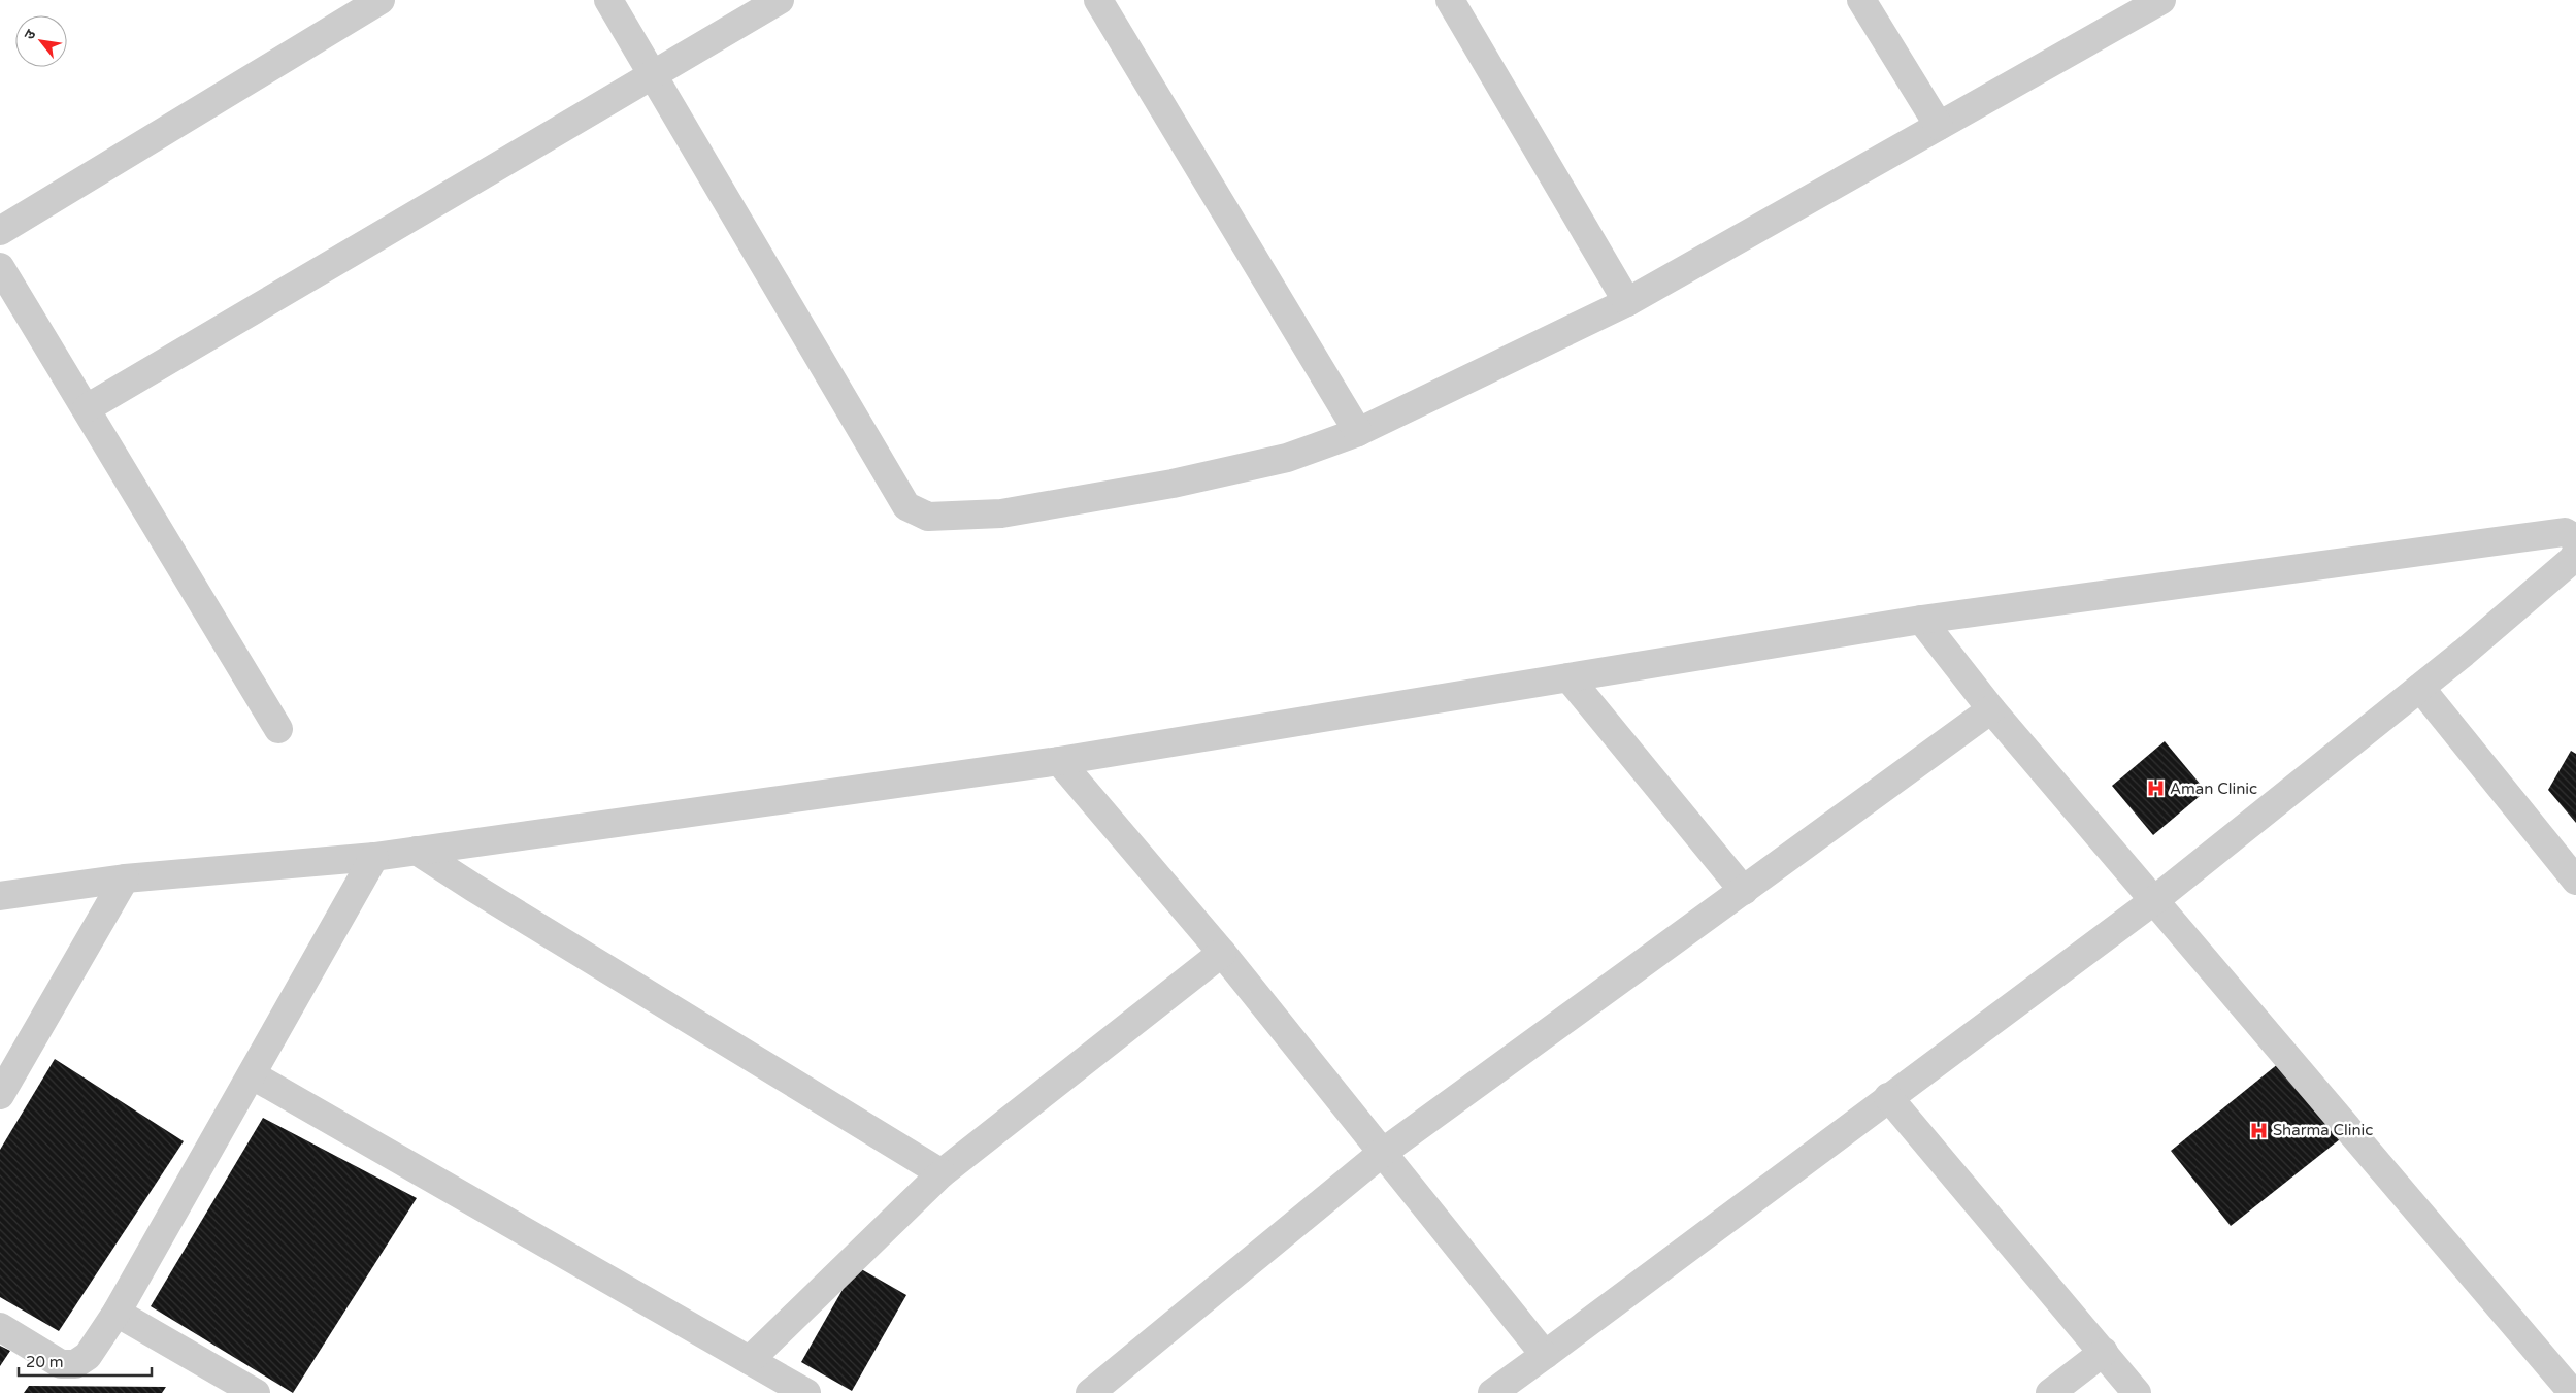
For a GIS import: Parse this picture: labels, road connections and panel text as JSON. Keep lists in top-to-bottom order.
{
  "places": {
    "hospital": ["Aman Clinic", "Sharma Clinic"]
  },
  "scale_bar": "20 m",
  "north": "top left"
}
